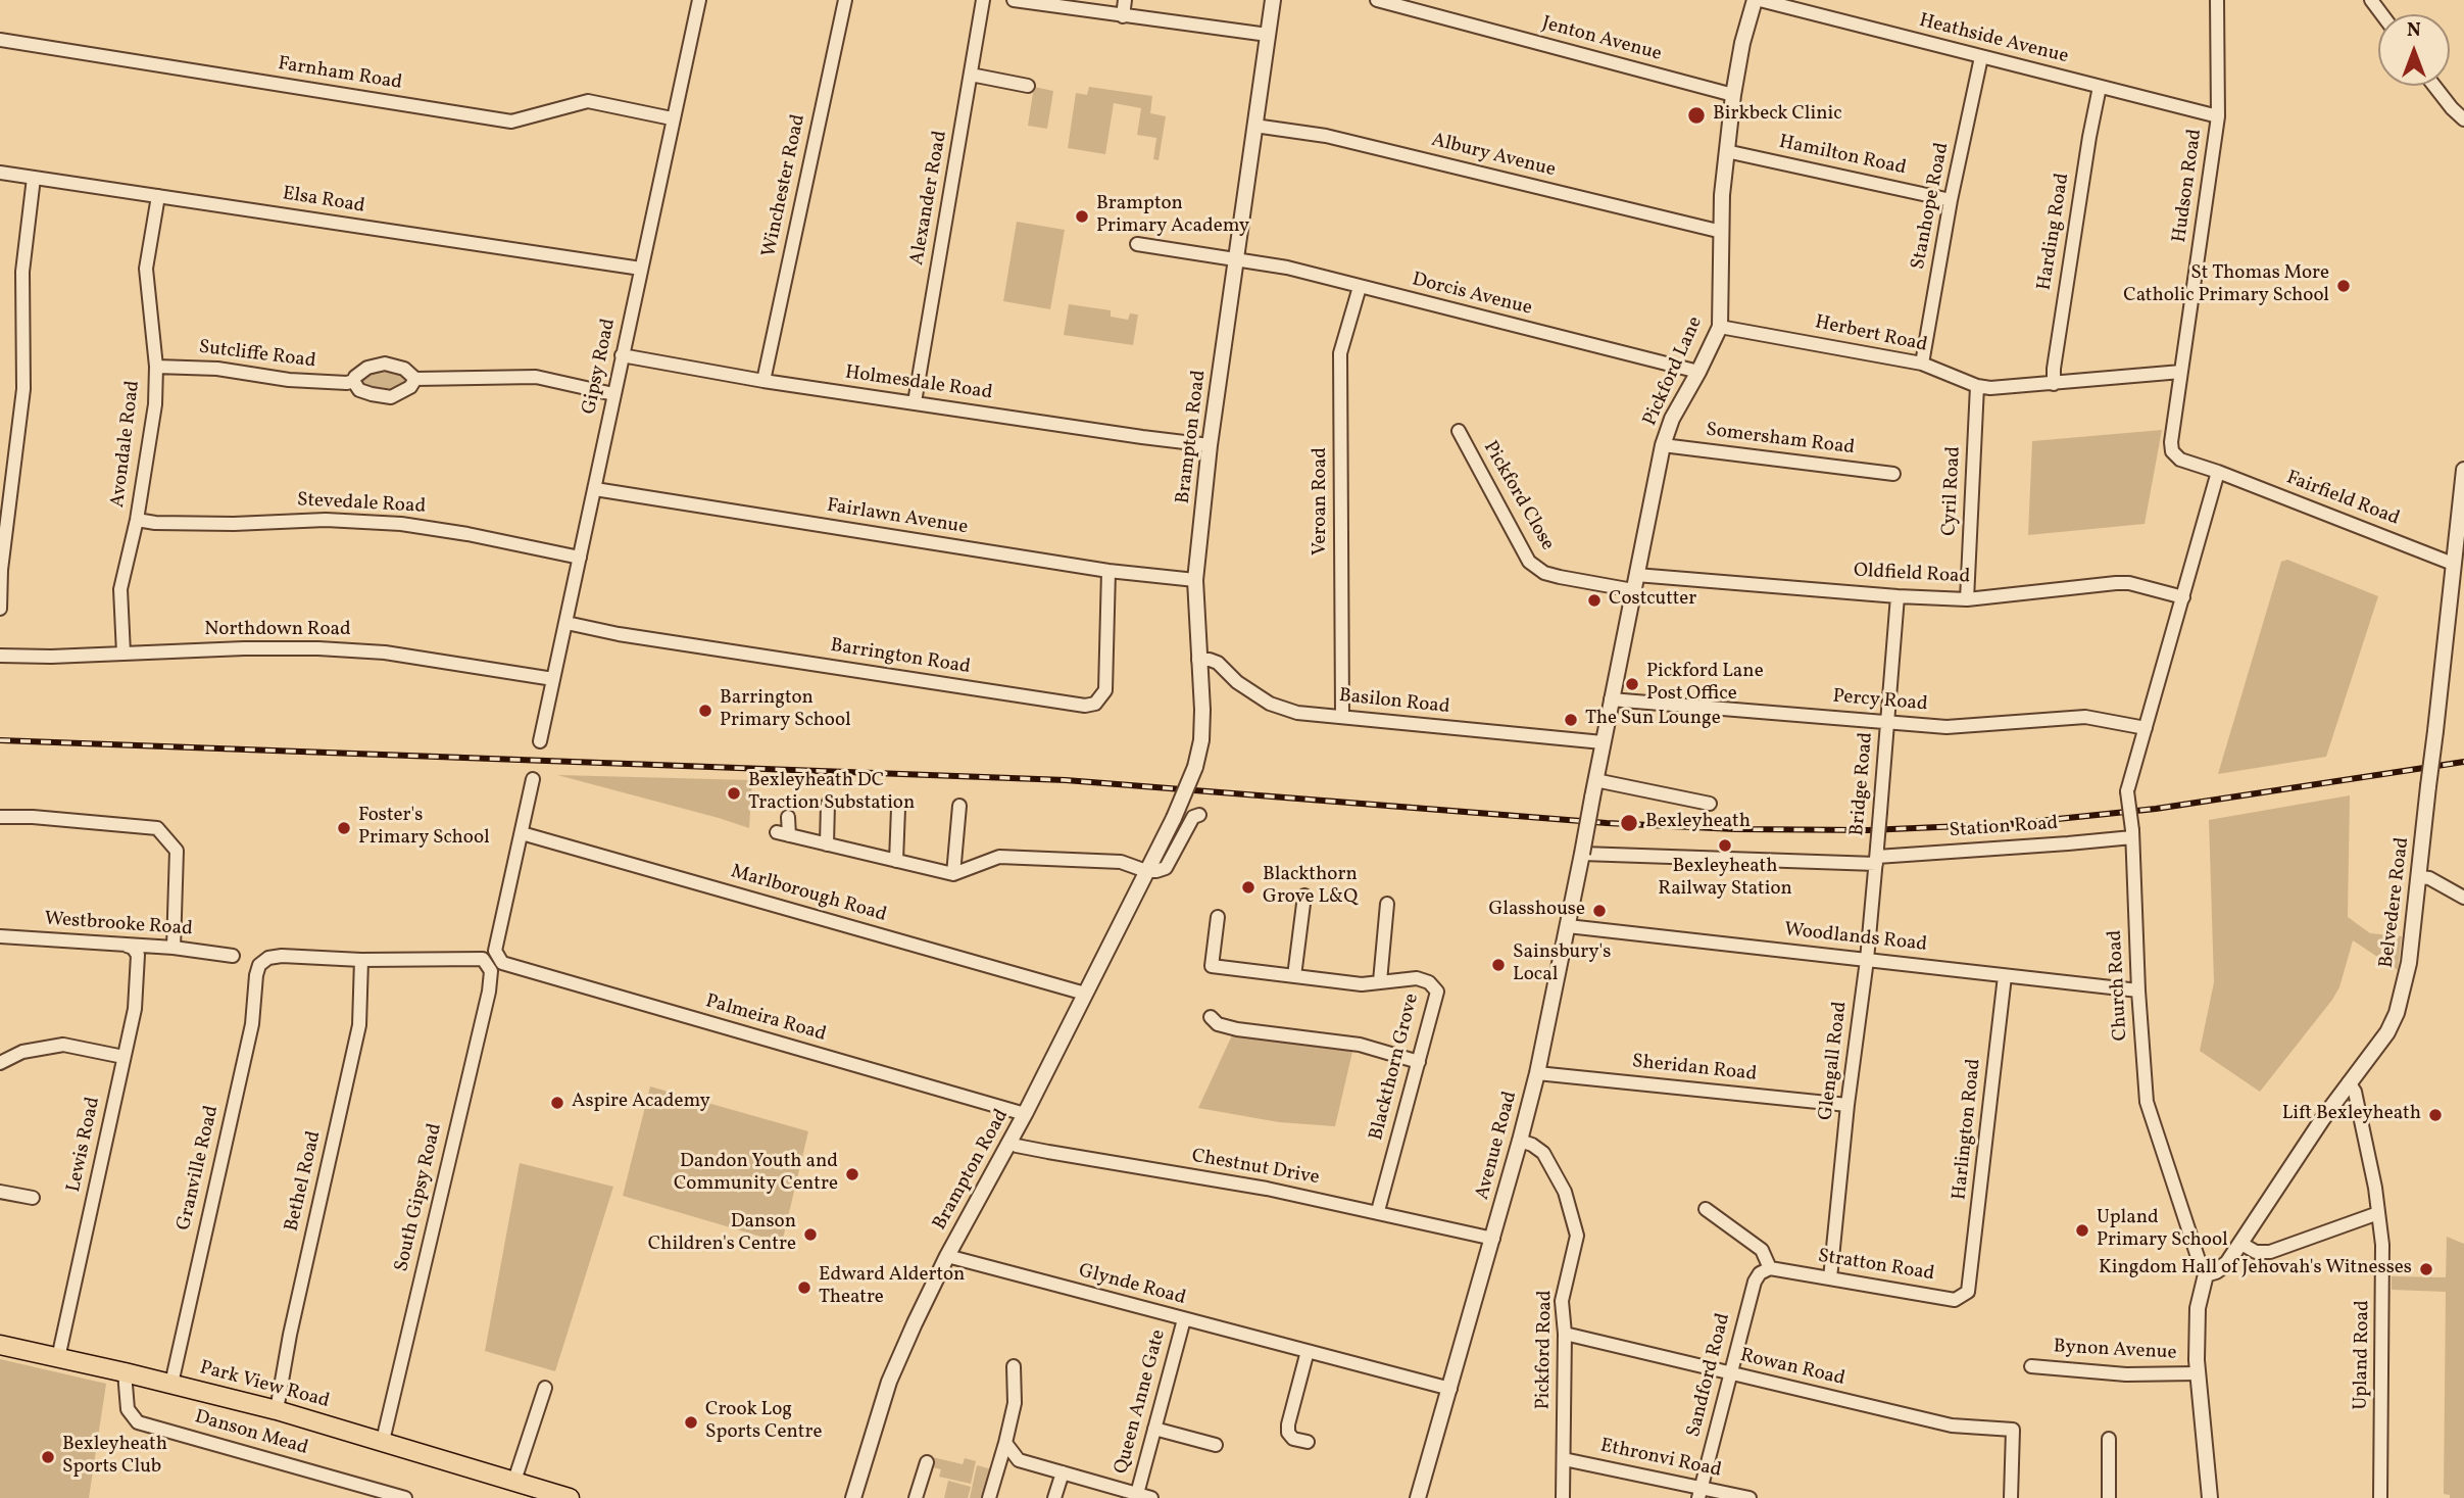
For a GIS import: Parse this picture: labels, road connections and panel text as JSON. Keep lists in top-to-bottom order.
{
  "streets": {
    "main road": ["Park View Road"],
    "street": [
      "Jenton Avenue",
      "Heathside Avenue",
      "Farnham Road",
      "Albury Avenue",
      "Hamilton Road",
      "Winchester Road",
      "Hudson Road",
      "Alexander Road",
      "Elsa Road",
      "Stanhope Road",
      "Harding Road",
      "Dorcis Avenue",
      "Herbert Road",
      "Sutcliffe Road",
      "Gipsy Road",
      "Pickford Lane",
      "Holmesdale Road",
      "Brampton Road",
      "Somersham Road",
      "Avondale Road",
      "Cyril Road",
      "Pickford Close",
      "Fairfield Road",
      "Veroan Road",
      "Stevedale Road",
      "Fairlawn Avenue",
      "Oldfield Road",
      "Northdown Road",
      "Barrington Road",
      "Percy Road",
      "Basilon Road",
      "Bridge Road",
      "Station Road",
      "Marlborough Road",
      "Belvedere Road",
      "Westbrooke Road",
      "Woodlands Road",
      "Church Road",
      "Palmeira Road",
      "Glengall Road",
      "Blackthorn Grove",
      "Sheridan Road",
      "Harlington Road",
      "Lewis Road",
      "Avenue Road",
      "Granville Road",
      "Chestnut Drive",
      "Bethel Road",
      "South Gipsy Road",
      "Stratton Road",
      "Glynde Road",
      "Pickford Road",
      "Bynon Avenue",
      "Upland Road",
      "Rowan Road",
      "Sandford Road",
      "Queen Anne Gate",
      "Danson Mead",
      "Ethronvi Road"
    ]
  },
  "crossings": [
    ["Jenton Avenue", "Pickford Lane"],
    ["Heathside Avenue", "Hudson Road"],
    ["Heathside Avenue", "Stanhope Road"],
    ["Heathside Avenue", "Harding Road"],
    ["Heathside Avenue", "Pickford Lane"],
    ["Farnham Road", "Gipsy Road"],
    ["Albury Avenue", "Pickford Lane"],
    ["Albury Avenue", "Brampton Road"],
    ["Hamilton Road", "Stanhope Road"],
    ["Hamilton Road", "Pickford Lane"],
    ["Winchester Road", "Holmesdale Road"],
    ["Hudson Road", "Herbert Road"],
    ["Hudson Road", "Fairfield Road"],
    ["Hudson Road", "Church Road"],
    ["Alexander Road", "Holmesdale Road"],
    ["Elsa Road", "Gipsy Road"],
    ["Elsa Road", "Avondale Road"],
    ["Stanhope Road", "Herbert Road"],
    ["Harding Road", "Herbert Road"],
    ["Dorcis Avenue", "Pickford Lane"],
    ["Dorcis Avenue", "Brampton Road"],
    ["Dorcis Avenue", "Veroan Road"],
    ["Herbert Road", "Pickford Lane"],
    ["Herbert Road", "Cyril Road"],
    ["Sutcliffe Road", "Gipsy Road"],
    ["Sutcliffe Road", "Avondale Road"],
    ["Gipsy Road", "Holmesdale Road"],
    ["Gipsy Road", "Stevedale Road"],
    ["Gipsy Road", "Fairlawn Avenue"],
    ["Gipsy Road", "Northdown Road"],
    ["Gipsy Road", "Barrington Road"],
    ["Pickford Lane", "Somersham Road"],
    ["Pickford Lane", "Pickford Close"],
    ["Pickford Lane", "Oldfield Road"],
    ["Pickford Lane", "Percy Road"],
    ["Pickford Lane", "Basilon Road"],
    ["Pickford Lane", "Avenue Road"],
    ["Holmesdale Road", "Brampton Road"],
    ["Brampton Road", "Fairlawn Avenue"],
    ["Brampton Road", "Basilon Road"],
    ["Brampton Road", "Marlborough Road"],
    ["Brampton Road", "Palmeira Road"],
    ["Brampton Road", "Chestnut Drive"],
    ["Brampton Road", "Glynde Road"],
    ["Avondale Road", "Stevedale Road"],
    ["Avondale Road", "Northdown Road"],
    ["Cyril Road", "Oldfield Road"],
    ["Fairfield Road", "Belvedere Road"],
    ["Fairfield Road", "Church Road"],
    ["Veroan Road", "Basilon Road"],
    ["Fairlawn Avenue", "Barrington Road"],
    ["Oldfield Road", "Bridge Road"],
    ["Oldfield Road", "Church Road"],
    ["Percy Road", "Bridge Road"],
    ["Percy Road", "Church Road"],
    ["Bridge Road", "Station Road"],
    ["Bridge Road", "Glengall Road"],
    ["Station Road", "Church Road"],
    ["Station Road", "Glengall Road"],
    ["Station Road", "Avenue Road"],
    ["Marlborough Road", "South Gipsy Road"],
    ["Belvedere Road", "Church Road"],
    ["Belvedere Road", "Upland Road"],
    ["Westbrooke Road", "Lewis Road"],
    ["Woodlands Road", "Church Road"],
    ["Woodlands Road", "Glengall Road"],
    ["Woodlands Road", "Harlington Road"],
    ["Woodlands Road", "Avenue Road"],
    ["Palmeira Road", "South Gipsy Road"],
    ["Glengall Road", "Sheridan Road"],
    ["Glengall Road", "Stratton Road"],
    ["Blackthorn Grove", "Chestnut Drive"],
    ["Sheridan Road", "Avenue Road"],
    ["Harlington Road", "Stratton Road"],
    ["Lewis Road", "Park View Road"],
    ["Avenue Road", "Chestnut Drive"],
    ["Avenue Road", "Glynde Road"],
    ["Avenue Road", "Pickford Road"],
    ["Granville Road", "Bethel Road"],
    ["Granville Road", "Park View Road"],
    ["Bethel Road", "Park View Road"],
    ["South Gipsy Road", "Park View Road"],
    ["Stratton Road", "Sandford Road"],
    ["Glynde Road", "Queen Anne Gate"],
    ["Pickford Road", "Rowan Road"],
    ["Pickford Road", "Ethronvi Road"],
    ["Rowan Road", "Sandford Road"],
    ["Sandford Road", "Ethronvi Road"],
    ["Park View Road", "Danson Mead"]
  ],
  "places": [
    "Birkbeck Clinic",
    "Brampton Primary Academy",
    "St Thomas More Catholic Primary School",
    "Costcutter",
    "Pickford Lane Post Office",
    "Barrington Primary School",
    "The Sun Lounge",
    "Bexleyheath DC Traction Substation",
    "Bexleyheath",
    "Foster's Primary School",
    "Bexleyheath Railway Station",
    "Blackthorn Grove L&Q",
    "Glasshouse",
    "Sainsbury's Local",
    "Aspire Academy",
    "Lift Bexleyheath",
    "Dandon Youth and Community Centre",
    "Upland Primary School",
    "Danson Children's Centre",
    "Kingdom Hall of Jehovah's Witnesses",
    "Edward Alderton Theatre",
    "Crook Log Sports Centre",
    "Bexleyheath Sports Club"
  ],
  "north": "top"
}
